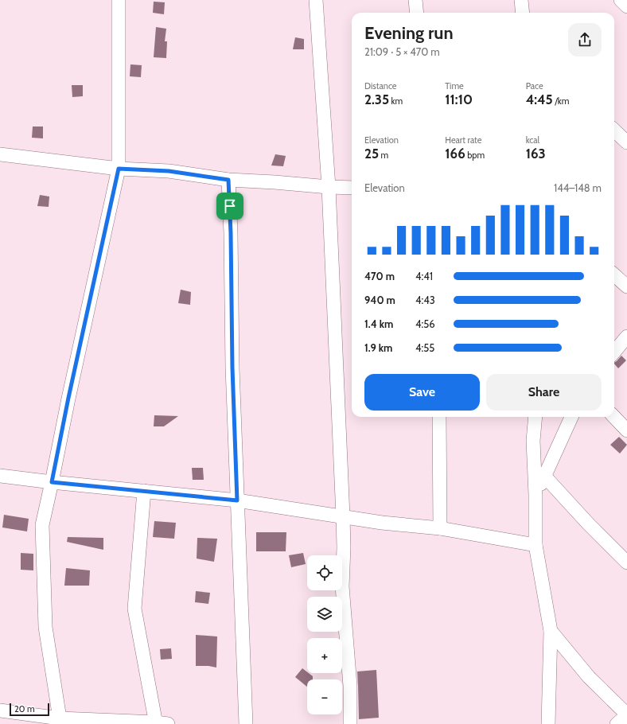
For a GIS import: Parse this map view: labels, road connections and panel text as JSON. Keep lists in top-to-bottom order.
{
  "scale_bar": "20 m",
  "page": {
    "heading": ["Evening run", "21:09 · 5 × 470 m"],
    "stats": [
      ["Distance", "2.35 km"],
      ["Time", "11:10"],
      ["Pace", "4:45 /km"],
      ["Elevation", "25 m"],
      ["Heart rate", "166 bpm"],
      ["kcal", "163"]
    ],
    "chart": ["Elevation", "144–148 m"],
    "list": [
      {
        "name": "470 m",
        "note": "4:41"
      },
      {
        "name": "940 m",
        "note": "4:43"
      },
      {
        "name": "1.4 km",
        "note": "4:56"
      },
      {
        "name": "1.9 km",
        "note": "4:55"
      }
    ],
    "buttons": ["Save", "Share"],
    "map_buttons": ["+", "−"],
    "scale": "20 m"
  }
}
